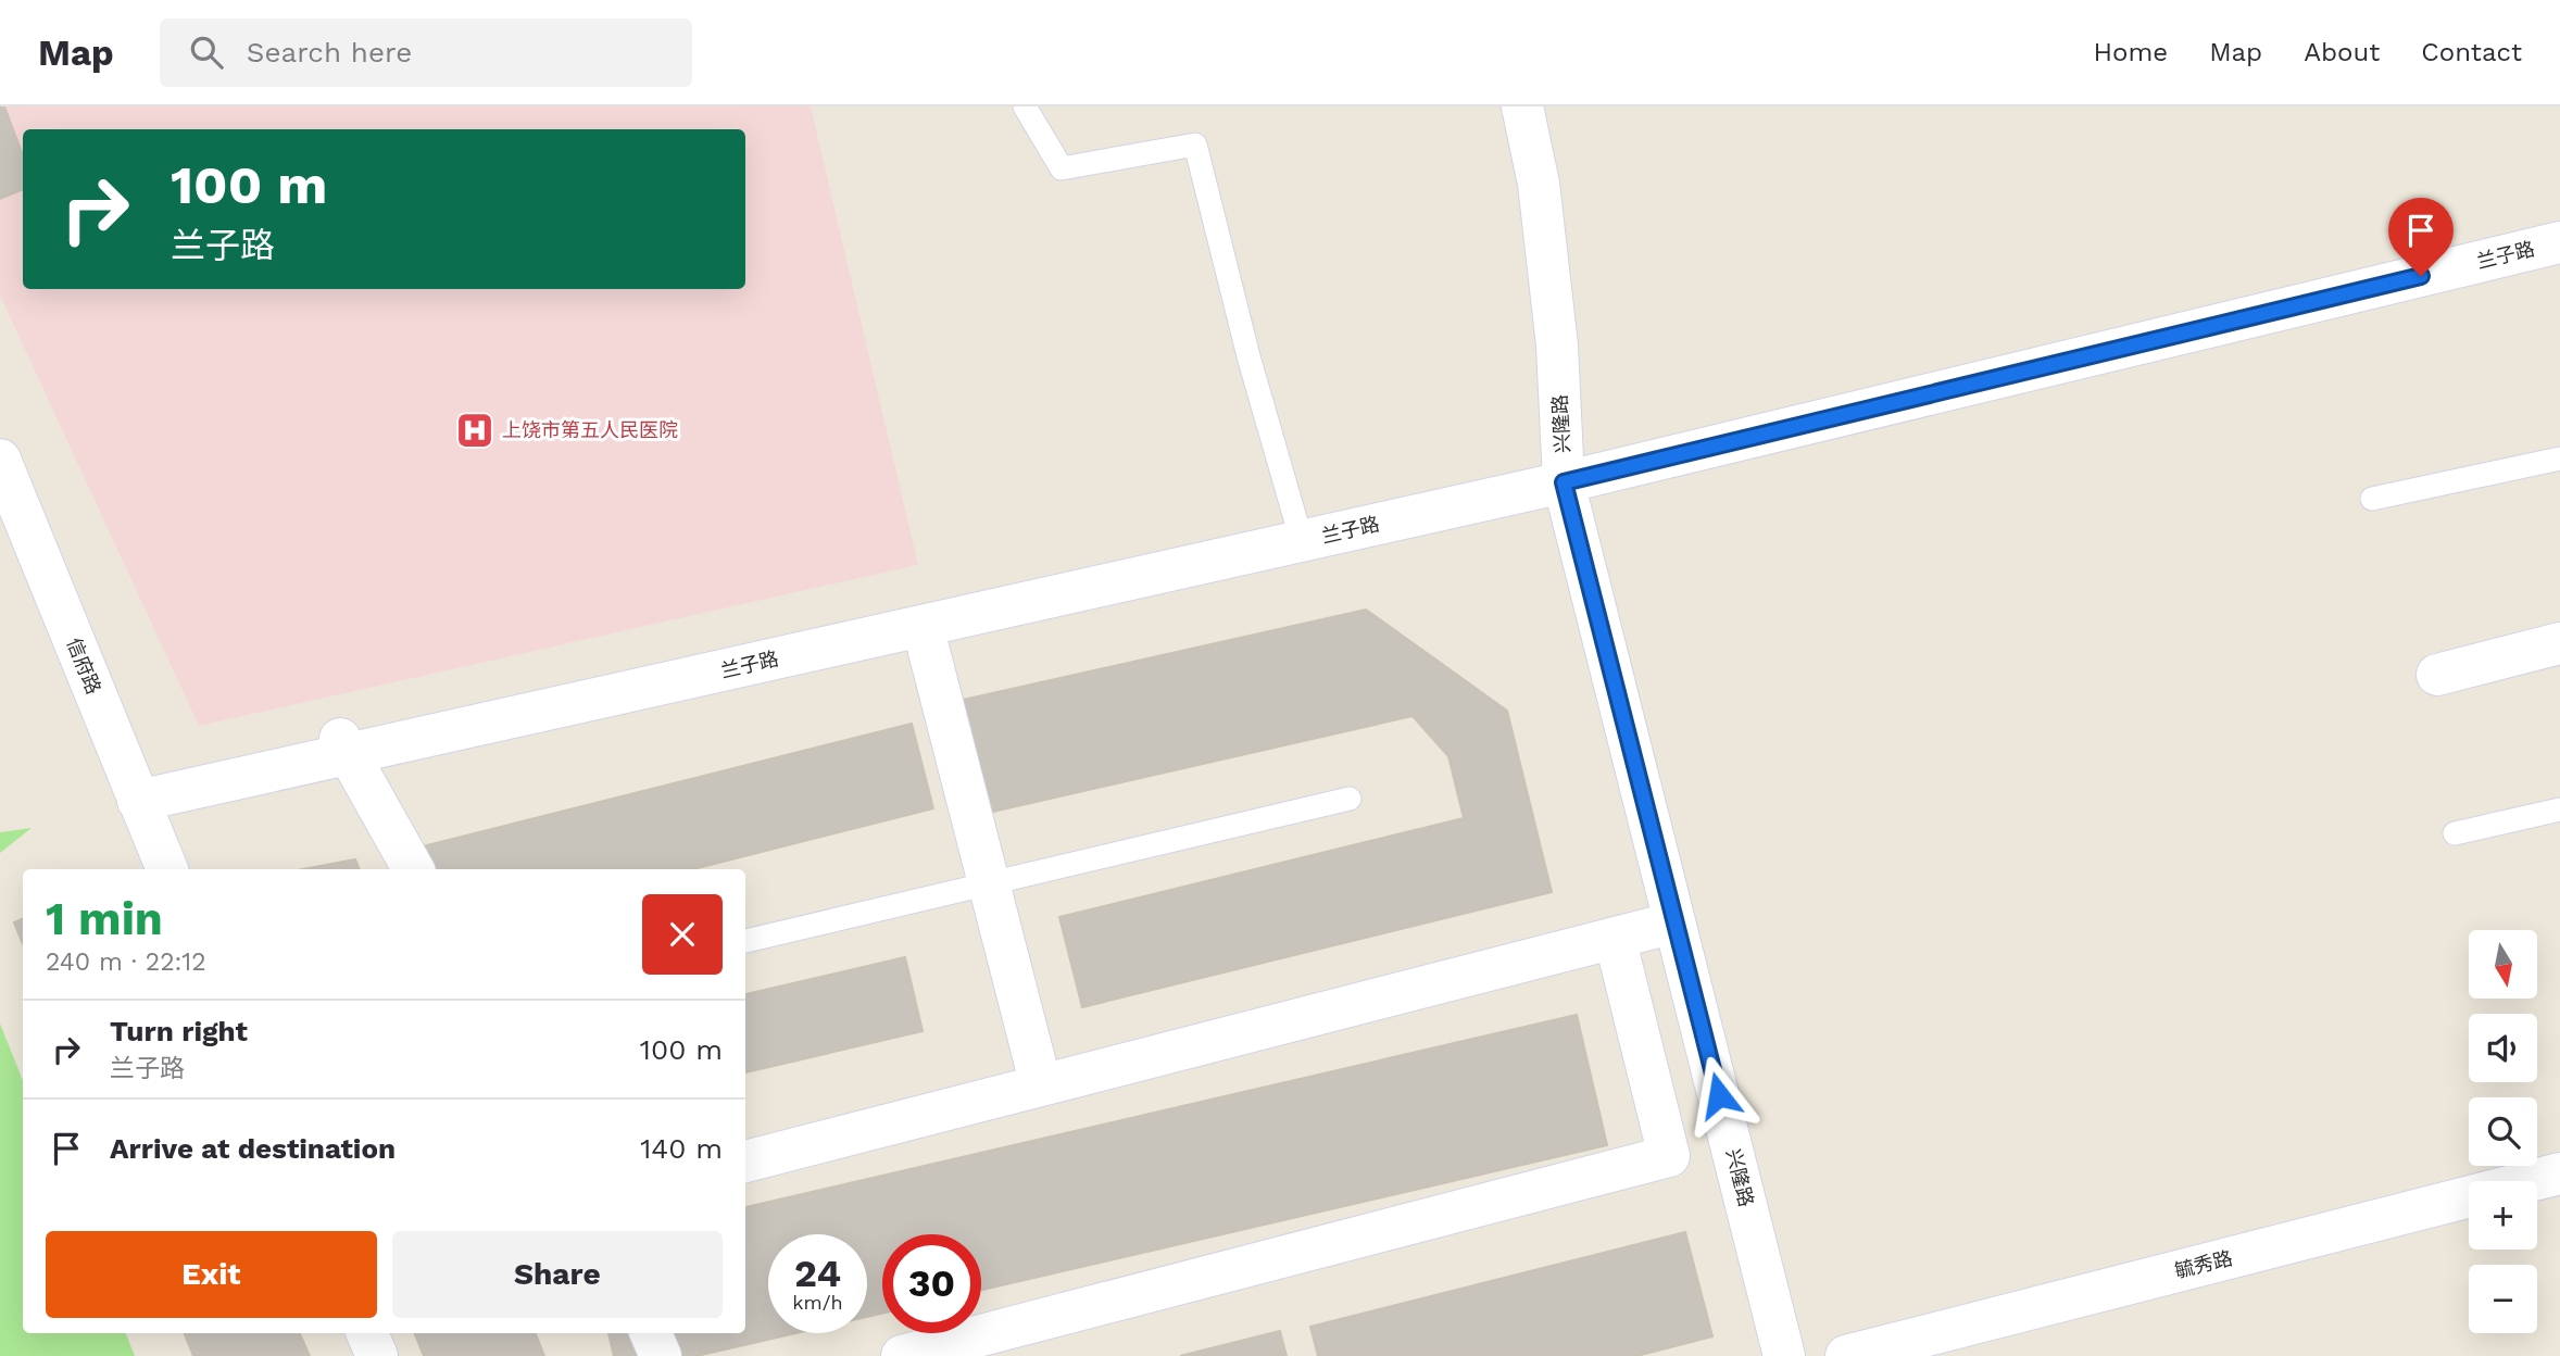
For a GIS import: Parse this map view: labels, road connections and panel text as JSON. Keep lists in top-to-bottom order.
{
  "streets": {
    "street": [
      "兰子路",
      "兴隆路",
      "信府路",
      "毓秀路"
    ]
  },
  "crossings": [
    ["兰子路", "兴隆路"],
    ["兰子路", "信府路"]
  ],
  "places": {
    "hospital": ["上饶市第五人民医院"]
  },
  "north": "bottom",
  "page": {
    "header": "Map",
    "search": "Search here",
    "nav": [
      "Home",
      "Map",
      "About",
      "Contact"
    ],
    "turn": ["100 m", "兰子路"],
    "heading": ["1 min", "240 m · 22:12"],
    "map_buttons": ["+", "−"],
    "list": [
      {
        "name": "Turn right",
        "note": "兰子路",
        "value": "100 m"
      },
      {
        "name": "Arrive at destination",
        "value": "140 m"
      }
    ],
    "buttons": ["Exit", "Share"],
    "speed": "24 km/h",
    "limit": "30"
  }
}
